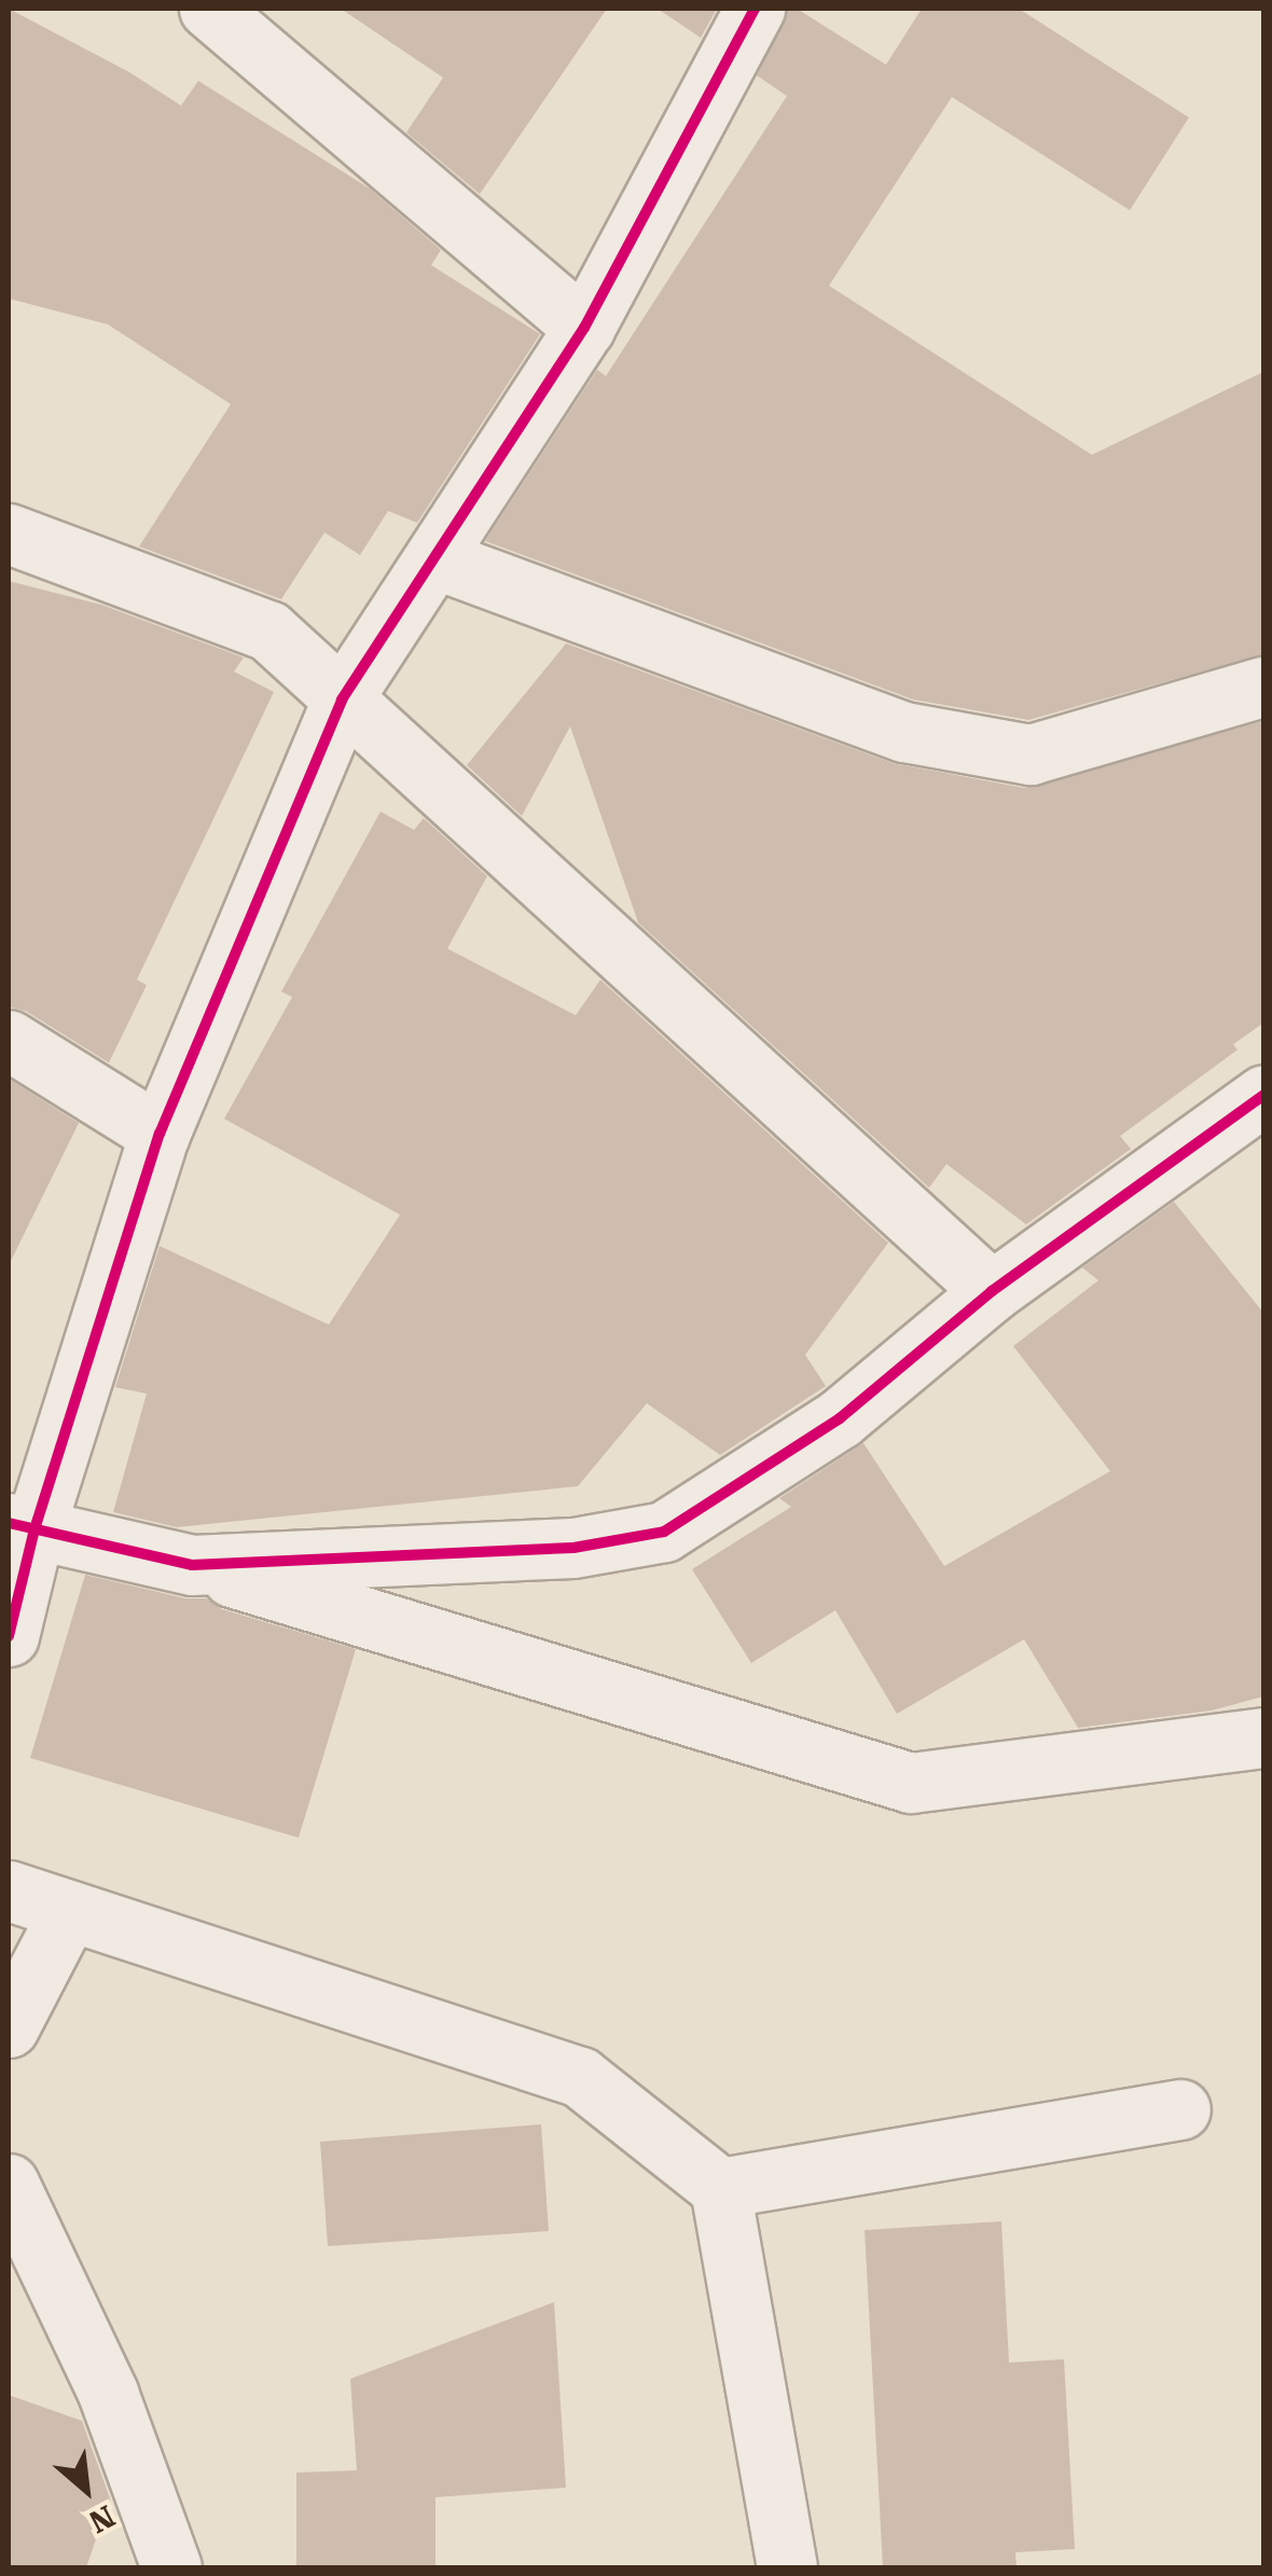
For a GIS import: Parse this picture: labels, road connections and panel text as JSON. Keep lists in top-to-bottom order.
{
  "north": "bottom right"
}
